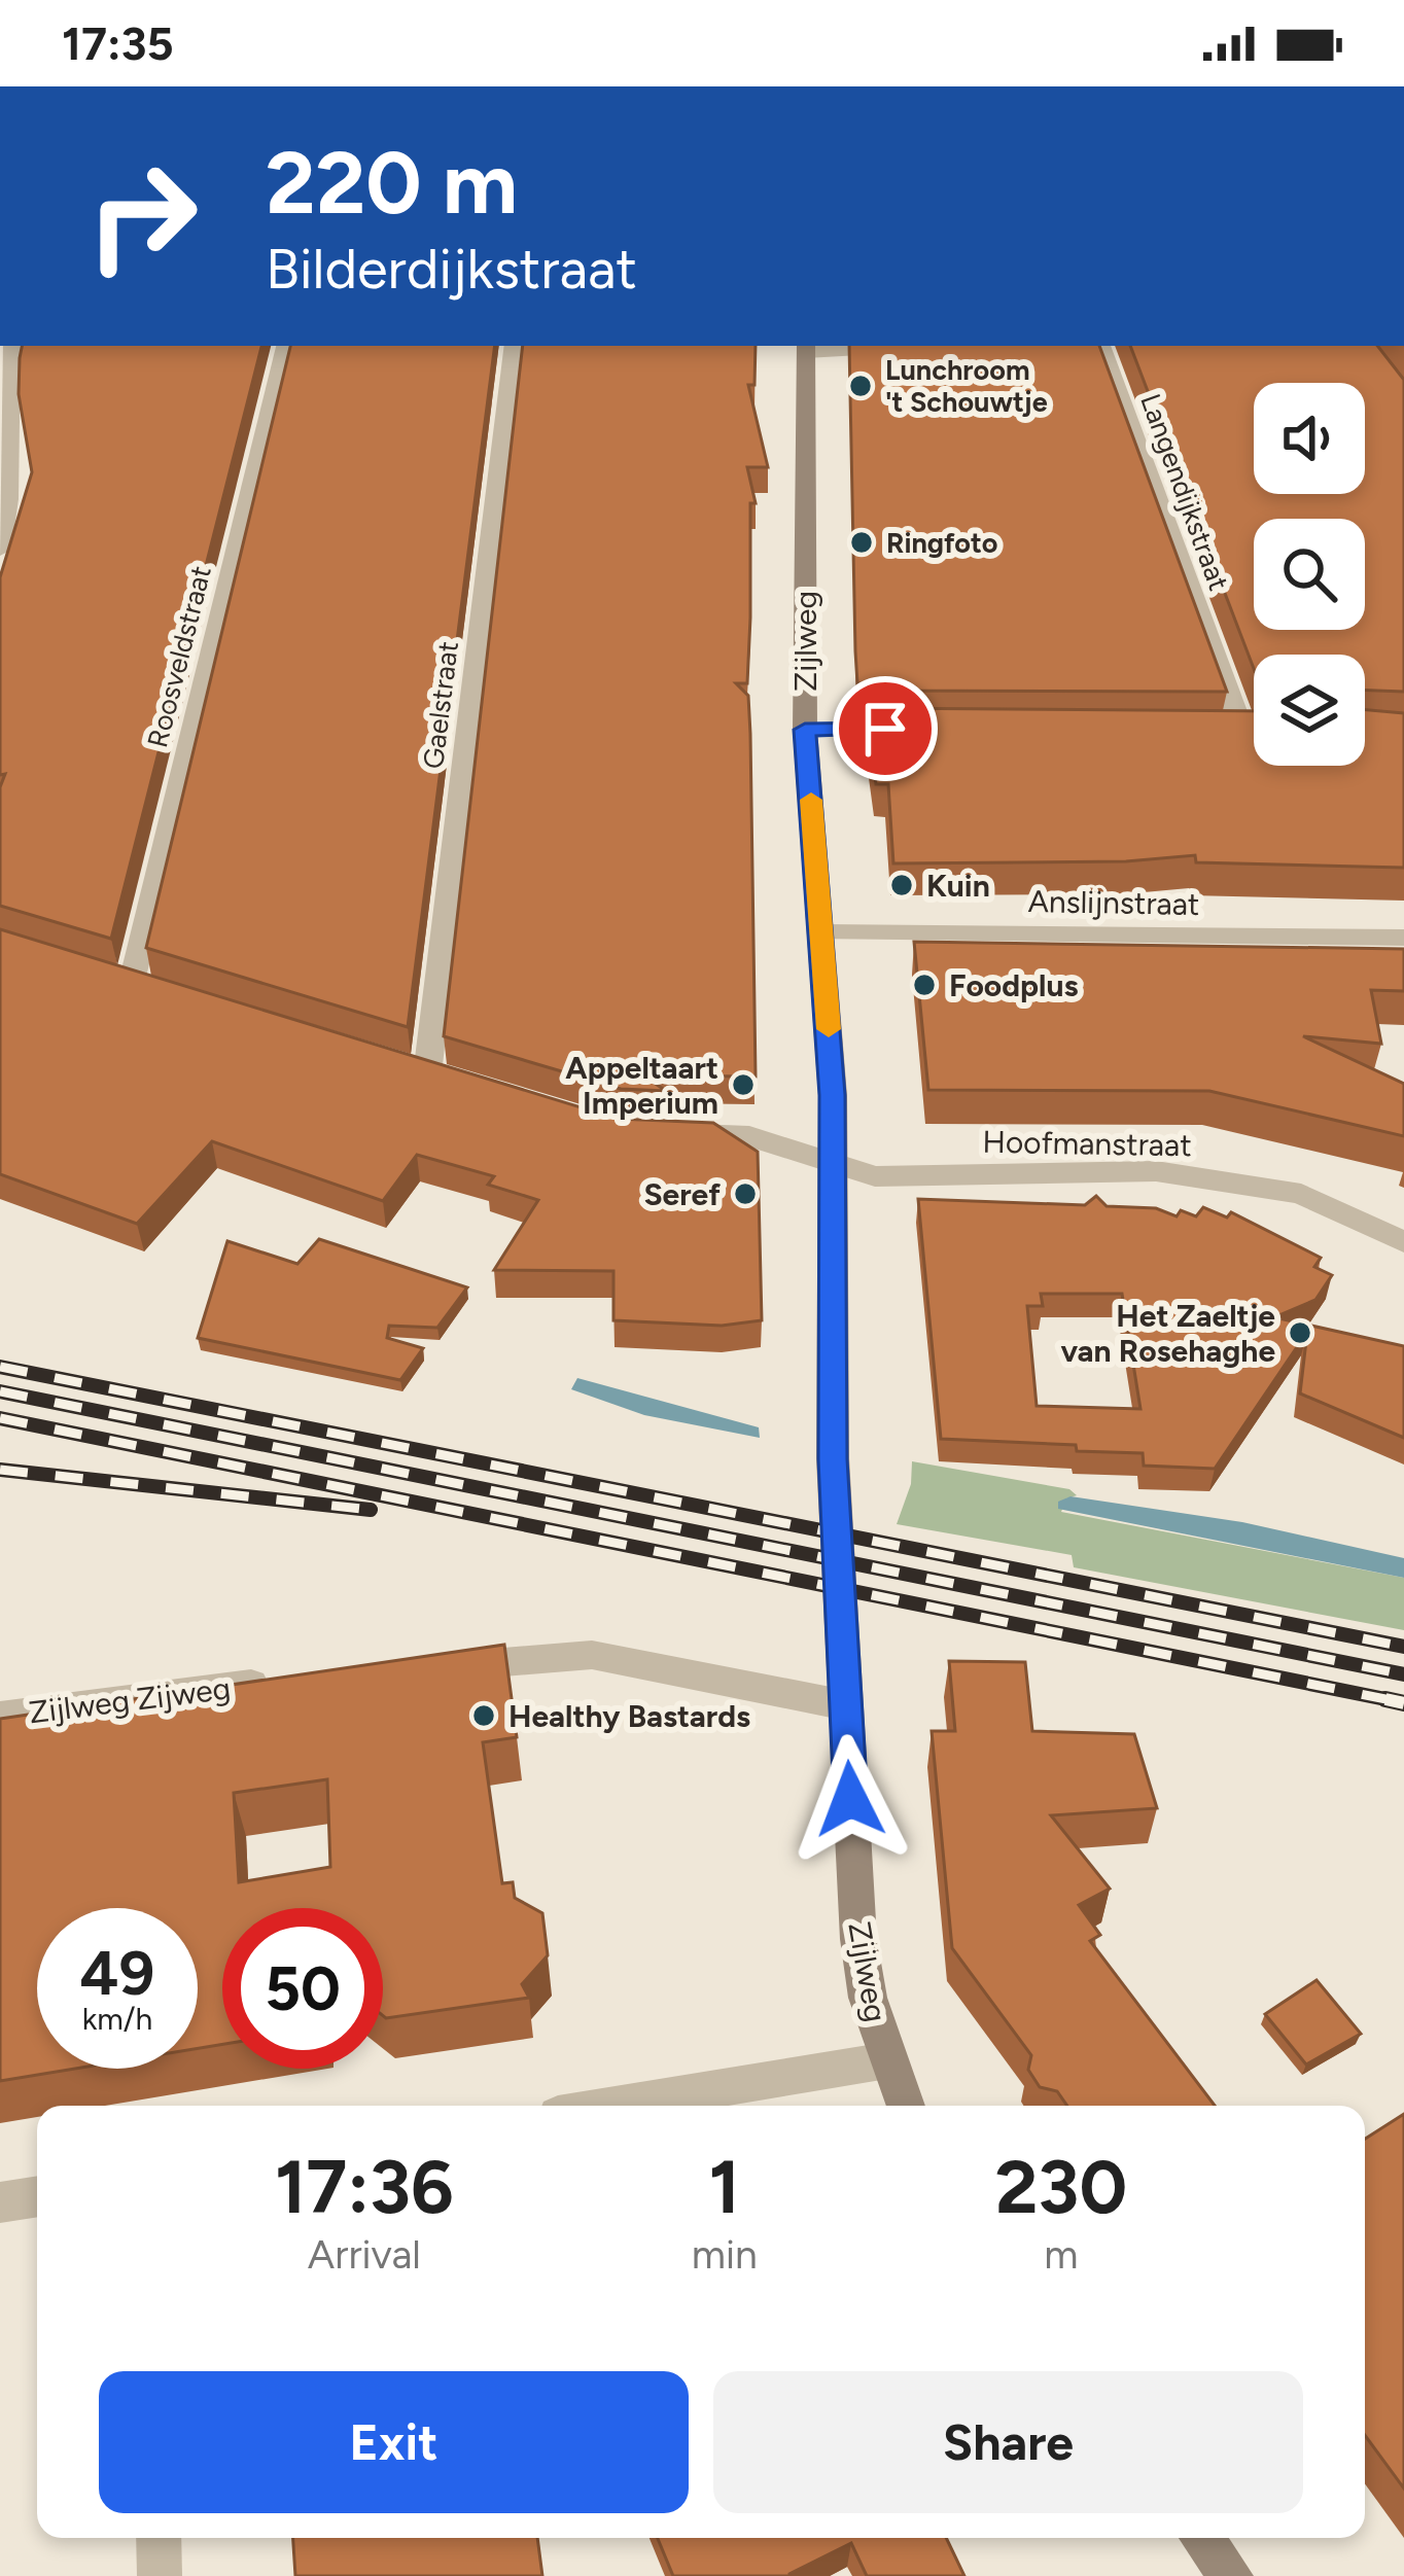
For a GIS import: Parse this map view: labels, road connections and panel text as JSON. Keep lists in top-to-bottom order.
{
  "streets": {
    "main road": ["Zijlweg"],
    "street": [
      "Langendijkstraat",
      "Roosveldstraat",
      "Gaelstraat",
      "Anslijnstraat",
      "Hoofmanstraat",
      "Zijlweg Zijweg"
    ]
  },
  "crossings": [
    ["Zijlweg", "Anslijnstraat"],
    ["Zijlweg", "Hoofmanstraat"]
  ],
  "places": [
    "Lunchroom 't Schouwtje",
    "Ringfoto",
    "Kuin",
    "Foodplus",
    "Appeltaart Imperium",
    "Seref",
    "Het Zaeltje van Rosehaghe",
    "Healthy Bastards"
  ],
  "page": {
    "status": "17:35",
    "turn": ["220 m", "Bilderdijkstraat"],
    "speed": "49 km/h",
    "limit": "50",
    "eta": [
      "17:36",
      "Arrival",
      "1",
      "min",
      "230",
      "m"
    ],
    "buttons": ["Exit", "Share"]
  }
}
